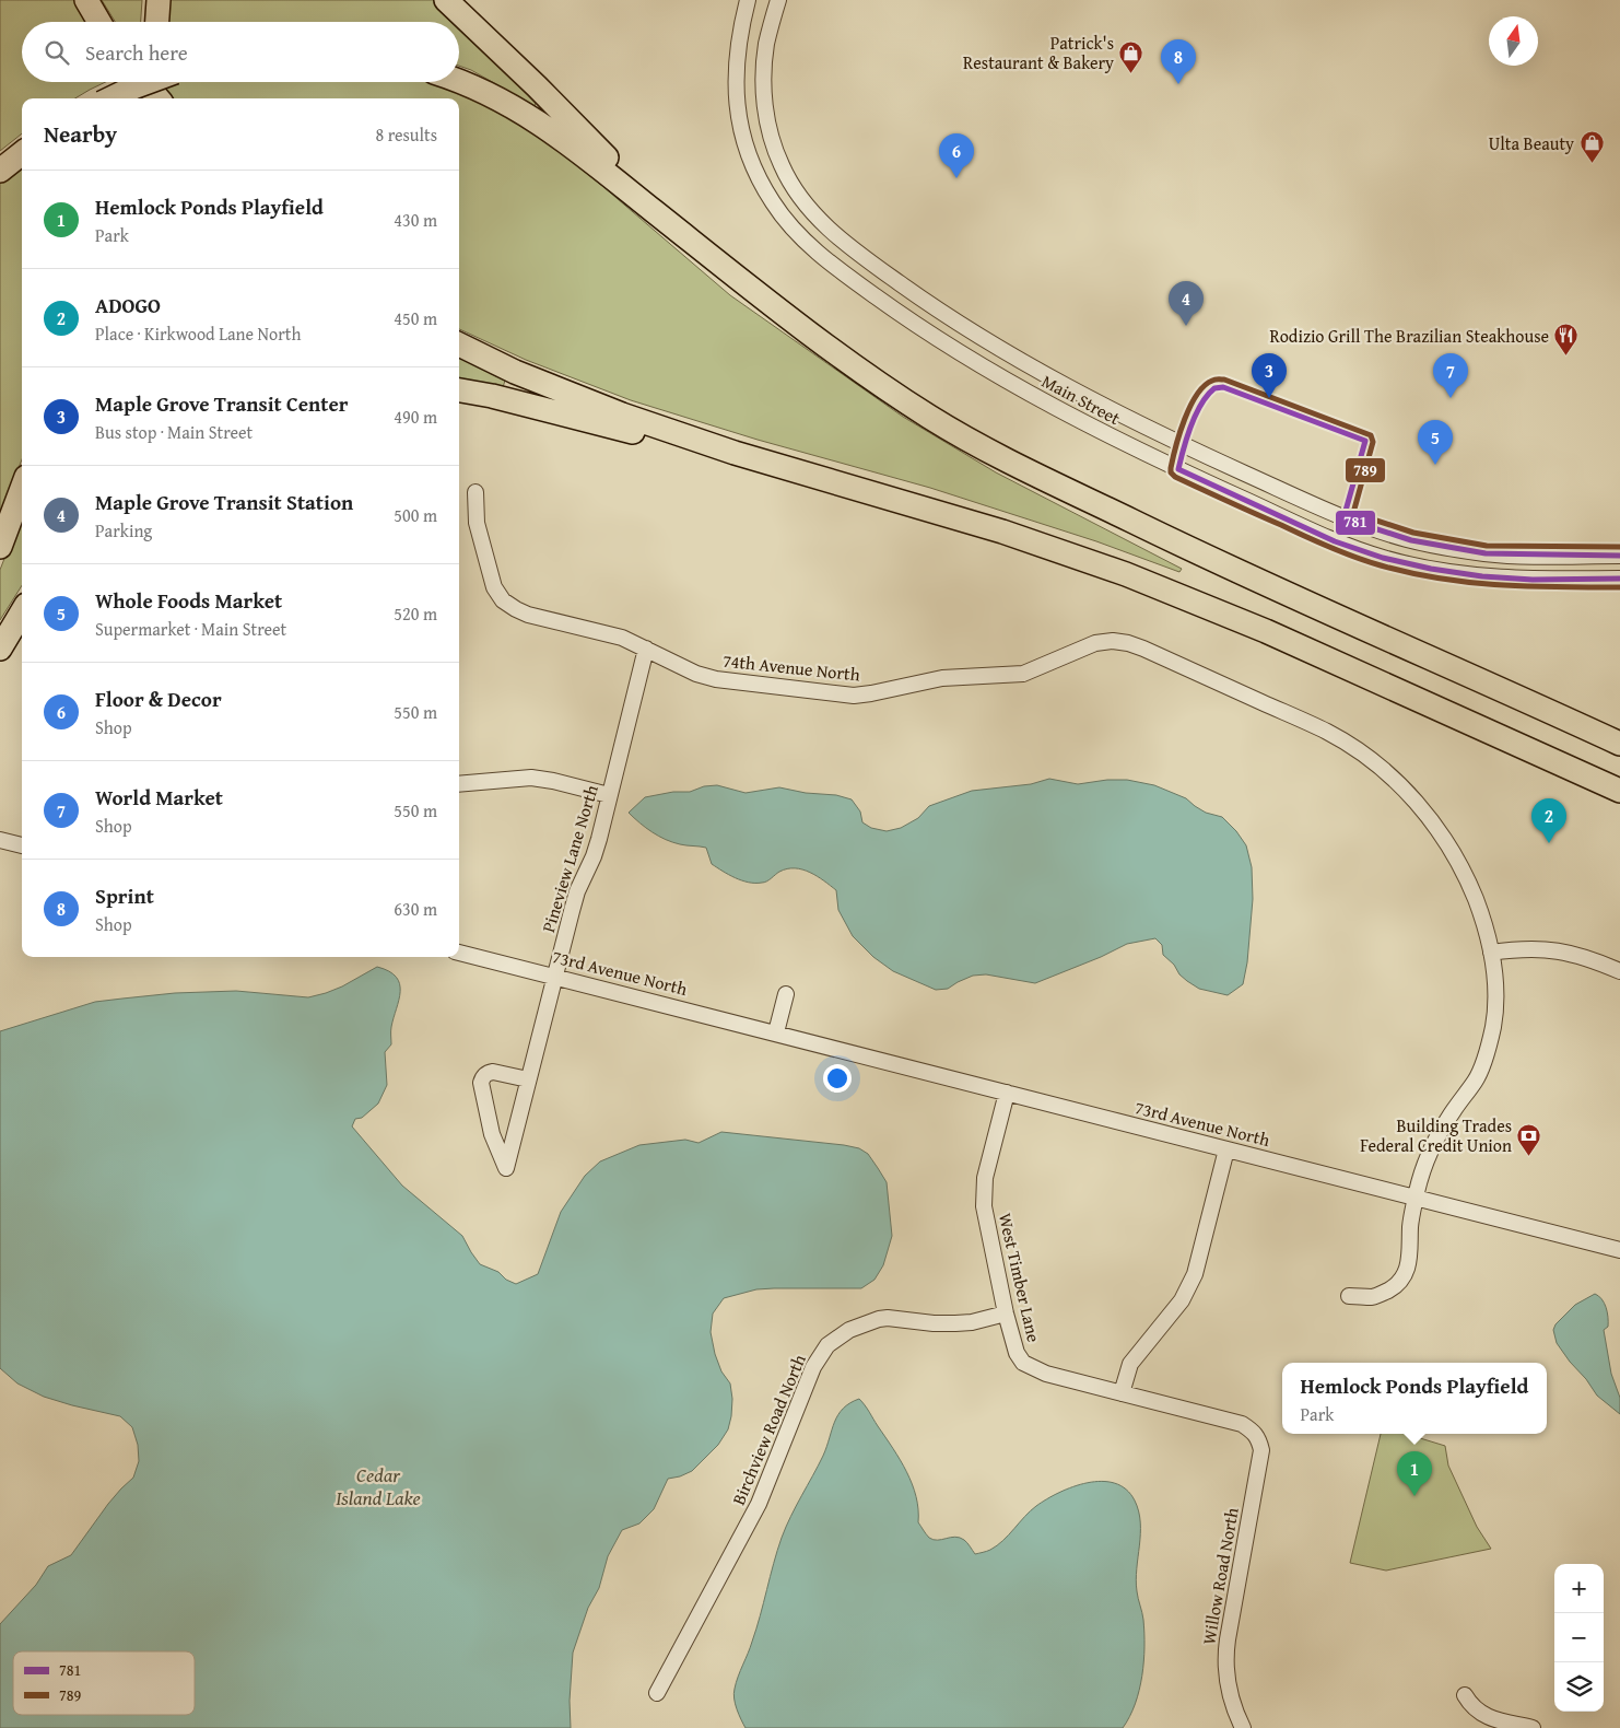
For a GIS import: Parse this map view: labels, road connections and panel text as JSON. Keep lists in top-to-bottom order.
{
  "streets": {
    "street": [
      "Main Street",
      "74th Avenue North",
      "Pineview Lane North",
      "73rd Avenue North",
      "West Timber Lane",
      "Birchview Road North",
      "Willow Road North"
    ]
  },
  "crossings": [
    ["74th Avenue North", "Pineview Lane North"],
    ["74th Avenue North", "73rd Avenue North"],
    ["Pineview Lane North", "73rd Avenue North"],
    ["73rd Avenue North", "West Timber Lane"],
    ["West Timber Lane", "Birchview Road North"],
    ["West Timber Lane", "Willow Road North"]
  ],
  "water": ["Cedar Island Lake"],
  "places": {
    "shop": ["Patrick's Restaurant & Bakery", "Ulta Beauty"],
    "restaurant": ["Rodizio Grill The Brazilian Steakhouse"],
    "bank": ["Building Trades Federal Credit Union"]
  },
  "lines": ["transit line 789", "transit line 781"],
  "legend": ["781", "789"],
  "north": "top",
  "page": {
    "search": "Search here",
    "pins": [
      "8",
      "6",
      "4",
      "3",
      "7",
      "5",
      "2",
      "1"
    ],
    "heading": ["Nearby", "8 results"],
    "list": [
      {
        "mark": "1",
        "name": "Hemlock Ponds Playfield",
        "note": "Park",
        "value": "430 m"
      },
      {
        "mark": "2",
        "name": "ADOGO",
        "note": "Place · Kirkwood Lane North",
        "value": "450 m"
      },
      {
        "mark": "3",
        "name": "Maple Grove Transit Center",
        "note": "Bus stop · Main Street",
        "value": "490 m"
      },
      {
        "mark": "4",
        "name": "Maple Grove Transit Station",
        "note": "Parking",
        "value": "500 m"
      },
      {
        "mark": "5",
        "name": "Whole Foods Market",
        "note": "Supermarket · Main Street",
        "value": "520 m"
      },
      {
        "mark": "6",
        "name": "Floor & Decor",
        "note": "Shop",
        "value": "550 m"
      },
      {
        "mark": "7",
        "name": "World Market",
        "note": "Shop",
        "value": "550 m"
      },
      {
        "mark": "8",
        "name": "Sprint",
        "note": "Shop",
        "value": "630 m"
      }
    ],
    "popup": ["Hemlock Ponds Playfield", "Park"],
    "map_buttons": ["+", "−"]
  }
}
